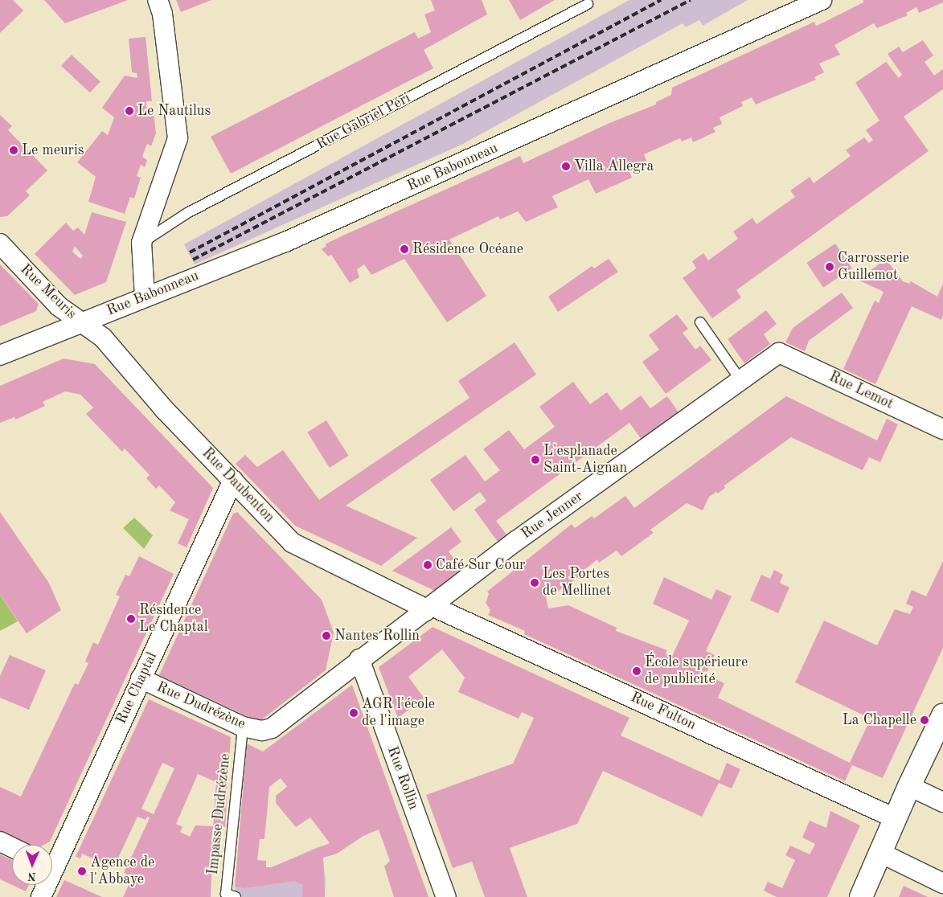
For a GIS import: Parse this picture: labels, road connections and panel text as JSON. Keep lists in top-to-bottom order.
{
  "streets": {
    "street": [
      "Rue Babonneau",
      "Rue Meuris",
      "Rue Lemot",
      "Rue Daubenton",
      "Rue Jenner",
      "Rue Chaptal",
      "Rue Dudrézène",
      "Rue Fulton",
      "Rue Rollin"
    ],
    "lane": ["Rue Gabriel Péri", "Impasse Dudrézène"]
  },
  "crossings": [
    ["Rue Babonneau", "Rue Meuris"],
    ["Rue Babonneau", "Rue Daubenton"],
    ["Rue Meuris", "Rue Daubenton"],
    ["Rue Lemot", "Rue Jenner"],
    ["Rue Daubenton", "Rue Jenner"],
    ["Rue Daubenton", "Rue Chaptal"],
    ["Rue Daubenton", "Rue Fulton"],
    ["Rue Jenner", "Rue Dudrézène"],
    ["Rue Jenner", "Rue Fulton"],
    ["Rue Jenner", "Rue Rollin"],
    ["Rue Chaptal", "Rue Dudrézène"],
    ["Rue Dudrézène", "Rue Rollin"],
    ["Rue Dudrézène", "Impasse Dudrézène"]
  ],
  "places": [
    "Le Nautilus",
    "Le meuris",
    "Villa Allegra",
    "Résidence Océane",
    "Carrosserie Guillemot",
    "L'esplanade Saint-Aignan",
    "Café Sur Cour",
    "Les Portes de Mellinet",
    "Résidence Le Chaptal",
    "Nantes Rollin",
    "École supérieure de publicité",
    "AGR l'école de l'image",
    "La Chapelle",
    "Agence de l'Abbaye"
  ],
  "north": "bottom"
}
